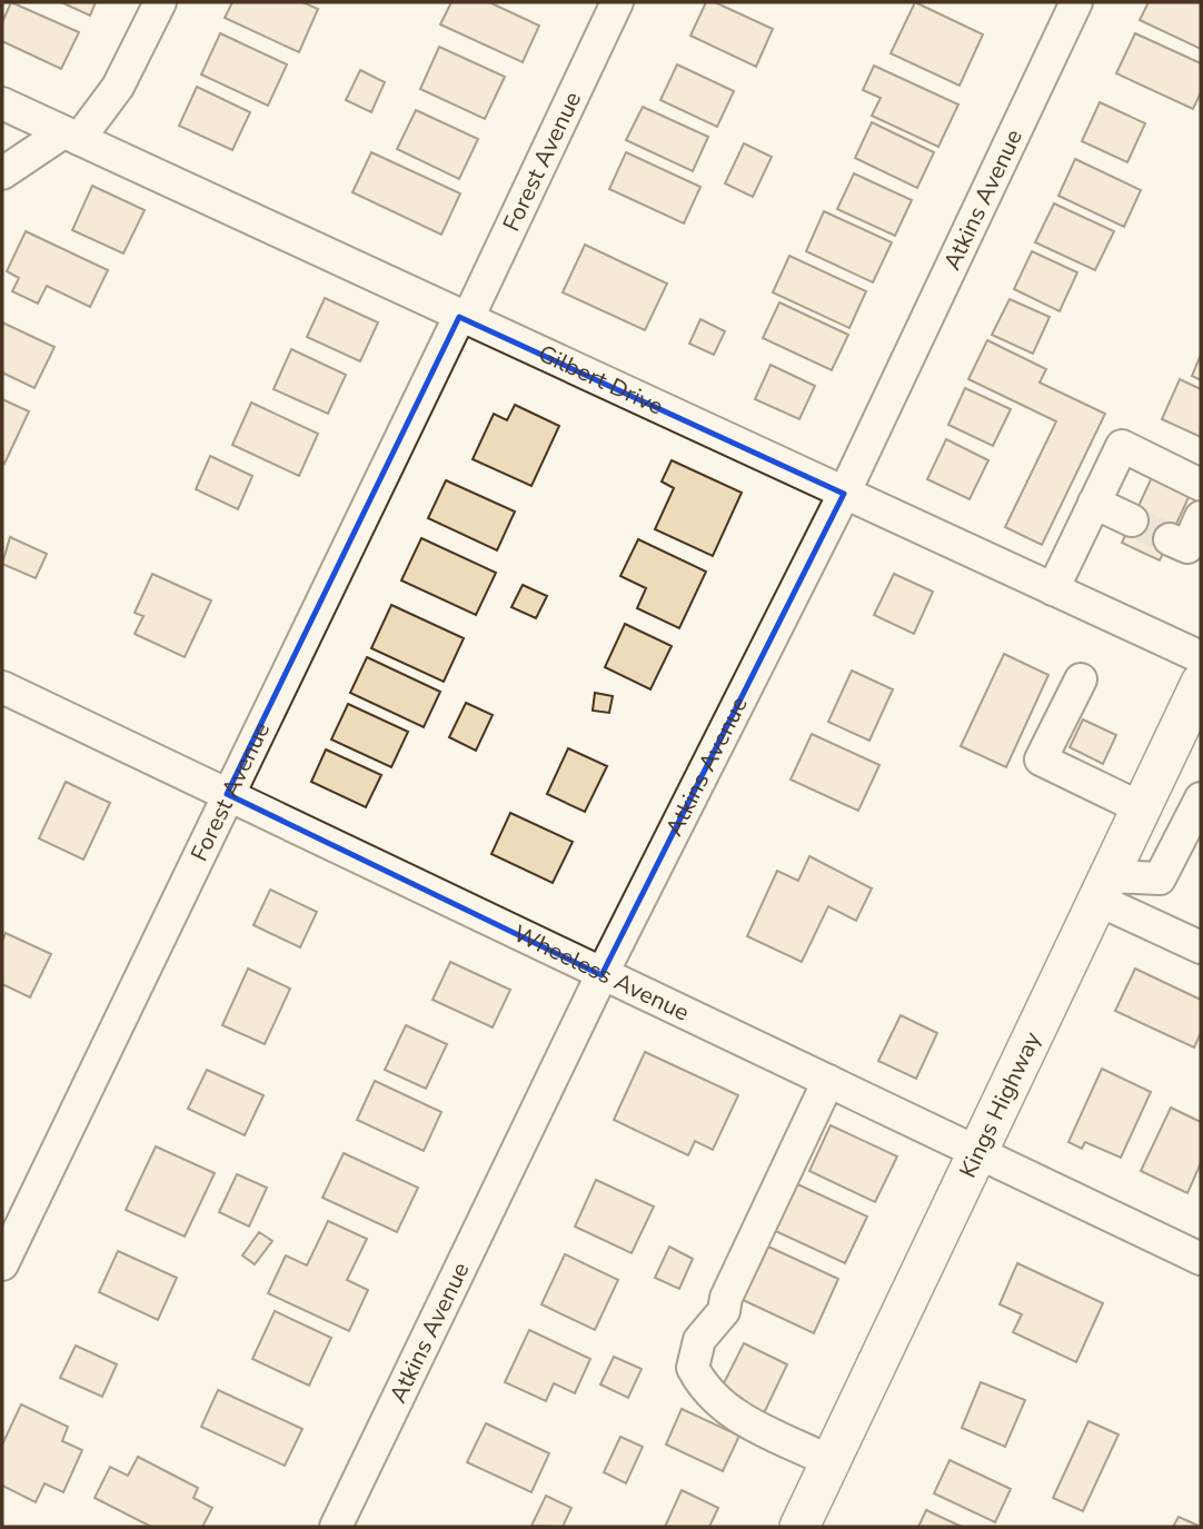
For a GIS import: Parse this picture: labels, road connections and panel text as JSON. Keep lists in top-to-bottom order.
{
  "streets": {
    "main road": ["Kings Highway"],
    "street": [
      "Forest Avenue",
      "Atkins Avenue",
      "Gilbert Drive",
      "Wheeless Avenue"
    ]
  },
  "crossings": [
    ["Forest Avenue", "Gilbert Drive"],
    ["Forest Avenue", "Wheeless Avenue"],
    ["Atkins Avenue", "Gilbert Drive"],
    ["Atkins Avenue", "Wheeless Avenue"],
    ["Wheeless Avenue", "Kings Highway"]
  ]
}
